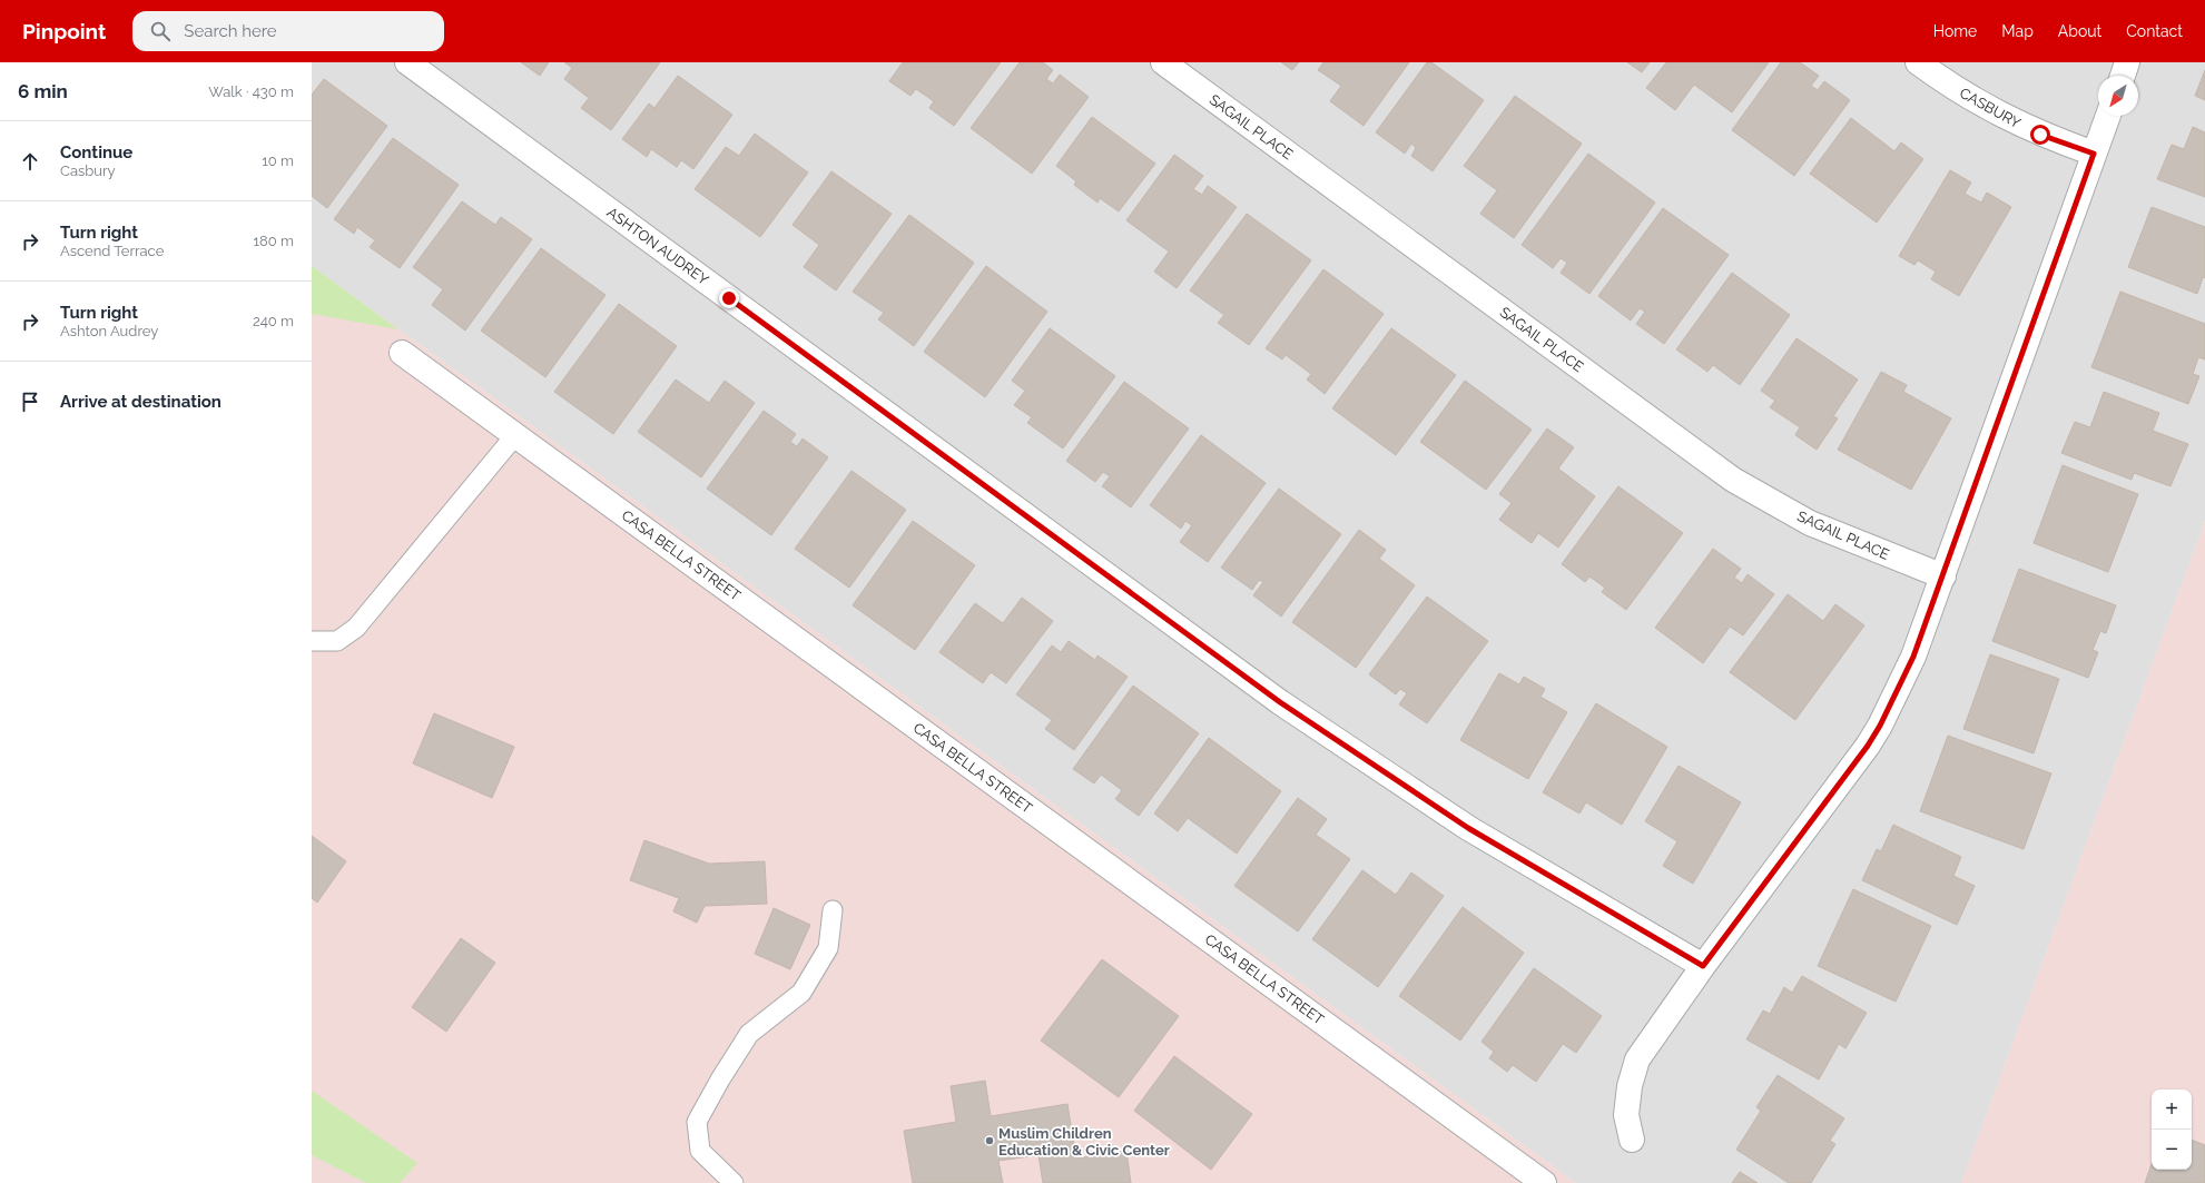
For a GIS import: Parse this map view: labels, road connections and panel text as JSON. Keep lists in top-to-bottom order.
{
  "streets": {
    "street": [
      "CASBURY",
      "SAGAIL PLACE",
      "ASHTON AUDREY",
      "CASA BELLA STREET"
    ]
  },
  "places": ["Muslim Children Education & Civic Center"],
  "north": "bottom left",
  "page": {
    "header": "Pinpoint",
    "search": "Search here",
    "nav": [
      "Home",
      "Map",
      "About",
      "Contact"
    ],
    "heading": ["6 min", "Walk · 430 m"],
    "list": [
      ["Continue", "Casbury", "10 m"],
      ["Turn right", "Ascend Terrace", "180 m"],
      ["Turn right", "Ashton Audrey", "240 m"],
      "Arrive at destination"
    ],
    "map_buttons": ["+", "−"]
  }
}
